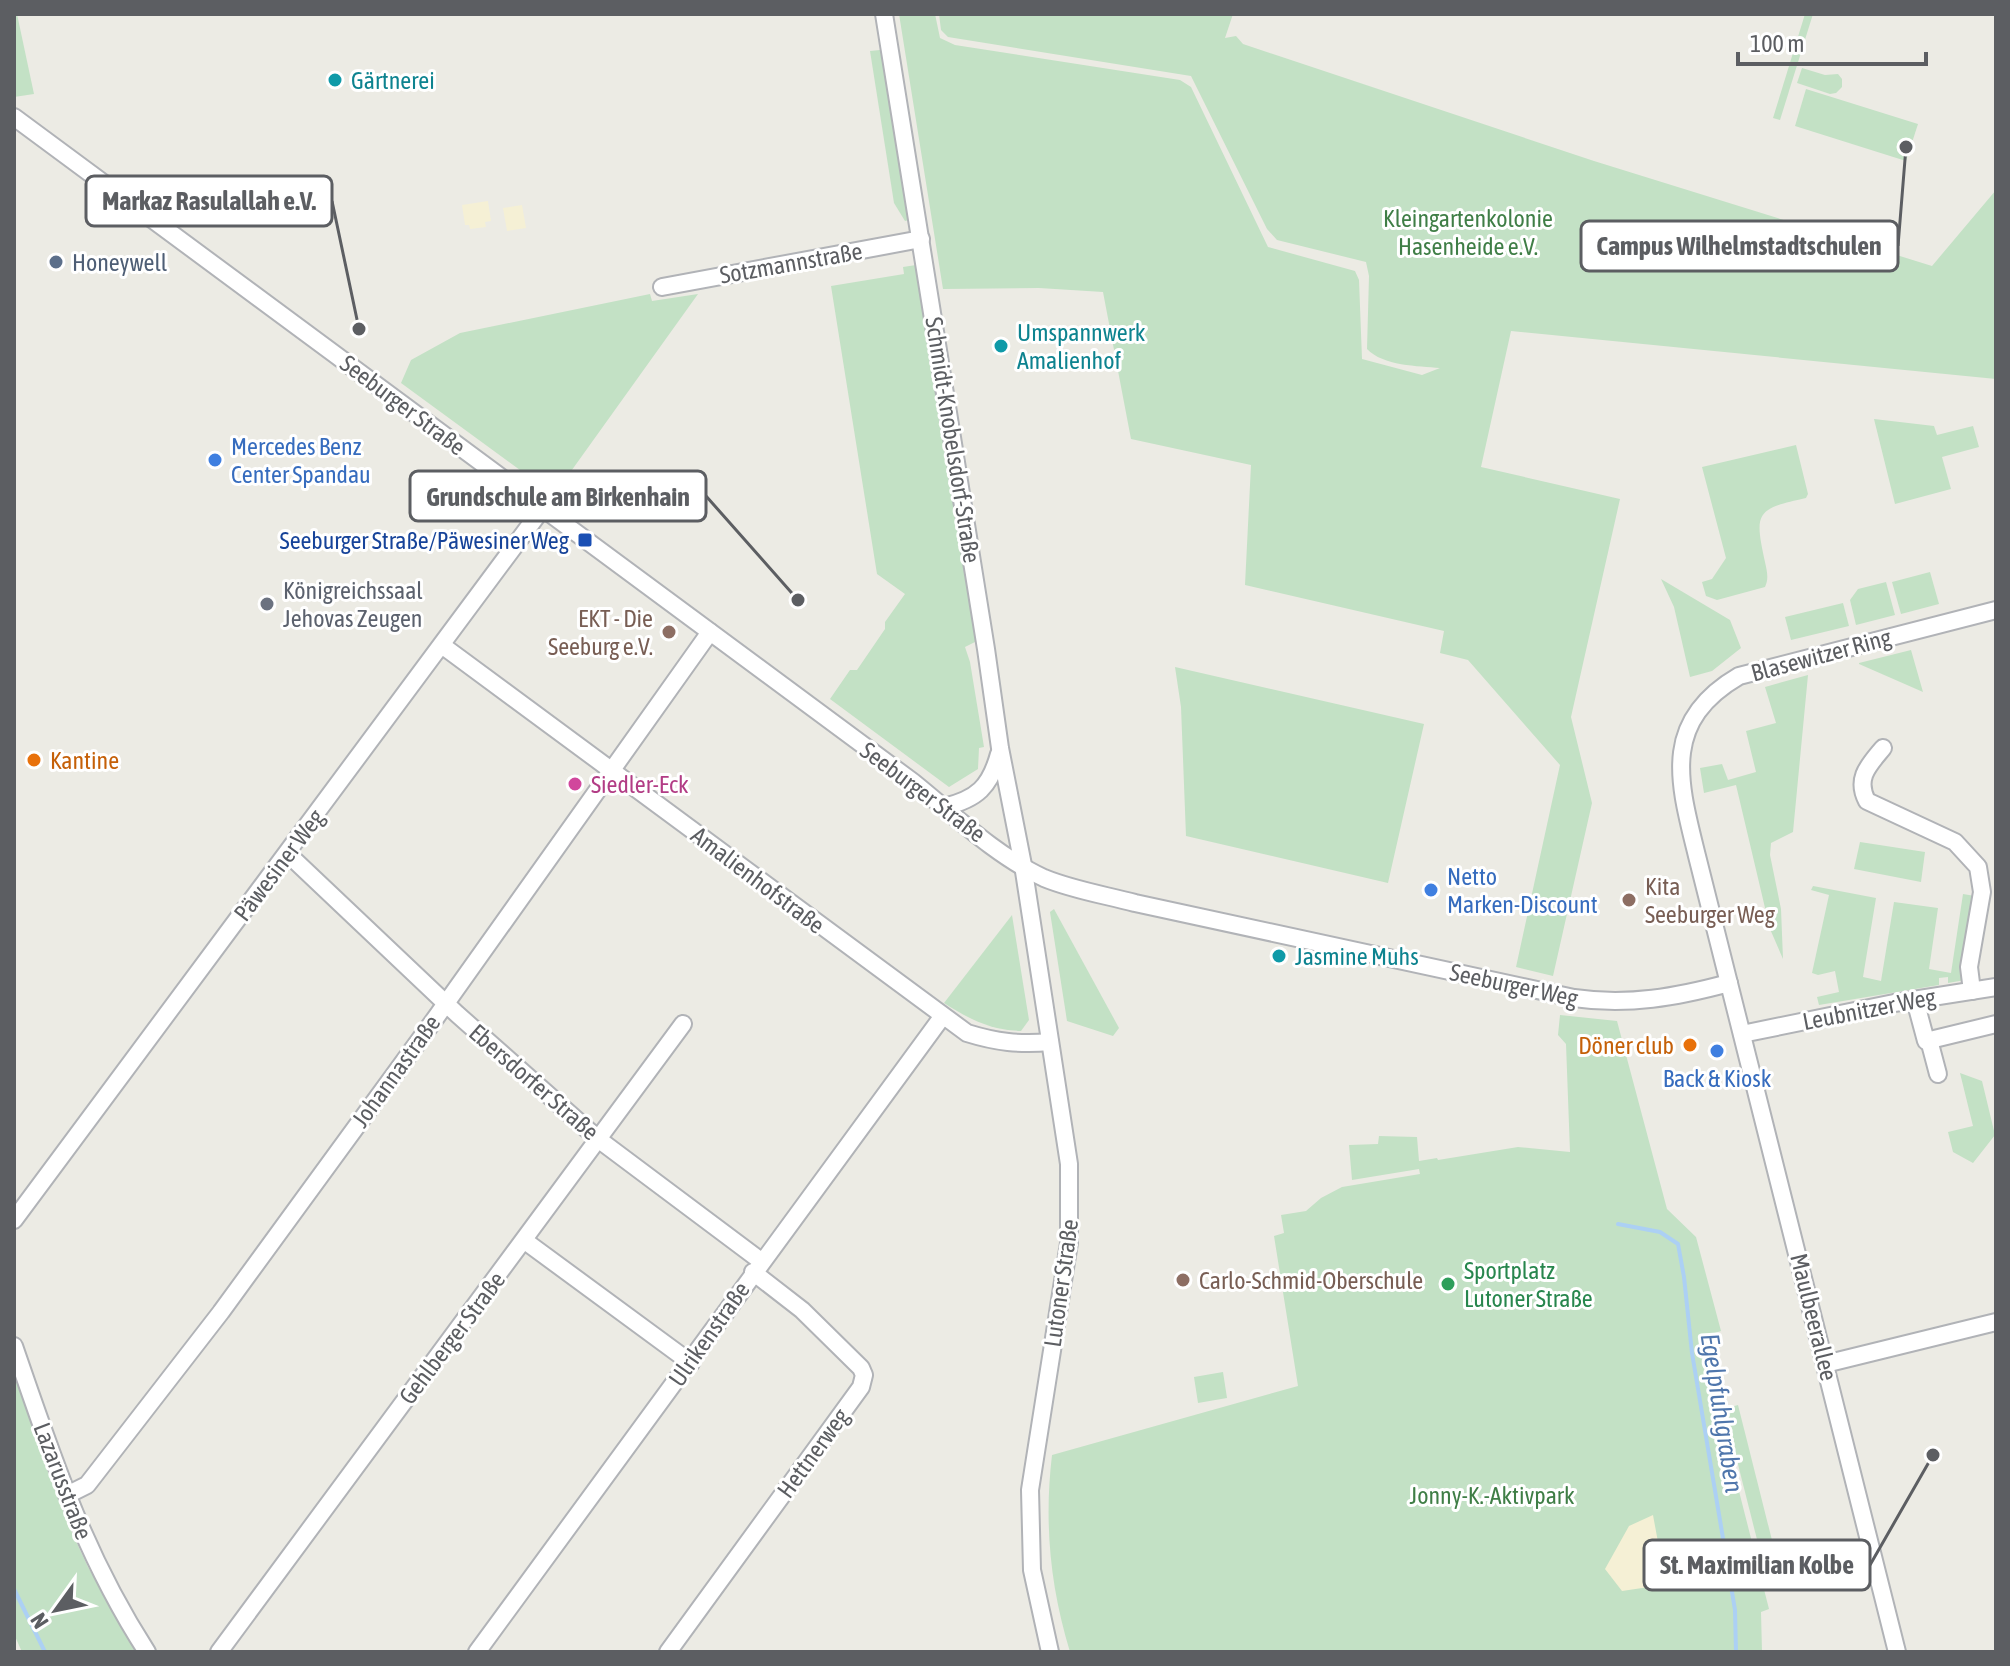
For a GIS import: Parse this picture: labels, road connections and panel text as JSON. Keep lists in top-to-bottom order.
{
  "streets": {
    "street": [
      "Sotzmannstraße",
      "Seeburger Straße",
      "Schmidt-Knobelsdorf-Straße",
      "Blasewitzer Ring",
      "Päwesiner Weg",
      "Amalienhofstraße",
      "Seeburger Weg",
      "Leubnitzer Weg",
      "Johannastraße",
      "Ebersdorfer Straße",
      "Lutoner Straße",
      "Maulbeerallee",
      "Ulrikenstraße",
      "Gehlberger Straße",
      "Hettnerweg",
      "Lazarusstraße"
    ]
  },
  "crossings": [
    ["Sotzmannstraße", "Schmidt-Knobelsdorf-Straße"],
    ["Seeburger Straße", "Schmidt-Knobelsdorf-Straße"],
    ["Seeburger Straße", "Päwesiner Weg"],
    ["Seeburger Straße", "Seeburger Weg"],
    ["Seeburger Straße", "Johannastraße"],
    ["Seeburger Straße", "Lutoner Straße"],
    ["Schmidt-Knobelsdorf-Straße", "Seeburger Weg"],
    ["Schmidt-Knobelsdorf-Straße", "Lutoner Straße"],
    ["Blasewitzer Ring", "Seeburger Weg"],
    ["Blasewitzer Ring", "Maulbeerallee"],
    ["Päwesiner Weg", "Amalienhofstraße"],
    ["Päwesiner Weg", "Ebersdorfer Straße"],
    ["Amalienhofstraße", "Johannastraße"],
    ["Amalienhofstraße", "Lutoner Straße"],
    ["Amalienhofstraße", "Ulrikenstraße"],
    ["Seeburger Weg", "Lutoner Straße"],
    ["Seeburger Weg", "Maulbeerallee"],
    ["Leubnitzer Weg", "Maulbeerallee"],
    ["Johannastraße", "Ebersdorfer Straße"],
    ["Johannastraße", "Lazarusstraße"],
    ["Ebersdorfer Straße", "Ulrikenstraße"],
    ["Ebersdorfer Straße", "Gehlberger Straße"],
    ["Ebersdorfer Straße", "Hettnerweg"],
    ["Ulrikenstraße", "Hettnerweg"]
  ],
  "water": ["Egelpfuhlgraben"],
  "parks": ["Kleingartenkolonie Hasenheide e.V.", "Jonny-K.-Aktivpark"],
  "places": {
    "other": [
      "Gärtnerei",
      "Campus Wilhelmstadtschulen",
      "Honeywell",
      "Markaz Rasulallah e.V.",
      "Umspannwerk Amalienhof",
      "Mercedes Benz Center Spandau",
      "Grundschule am Birkenhain",
      "Königreichssaal Jehovas Zeugen",
      "EKT - Die Seeburg e.V.",
      "Kantine",
      "Siedler-Eck",
      "Netto Marken-Discount",
      "Kita Seeburger Weg",
      "Jasmine Muhs",
      "Döner club",
      "Back & Kiosk",
      "Carlo-Schmid-Oberschule",
      "Sportplatz Lutoner Straße",
      "St. Maximilian Kolbe"
    ],
    "transit": ["Seeburger Straße/Päwesiner Weg"]
  },
  "scale_bar": "100 m",
  "north": "bottom left"
}
